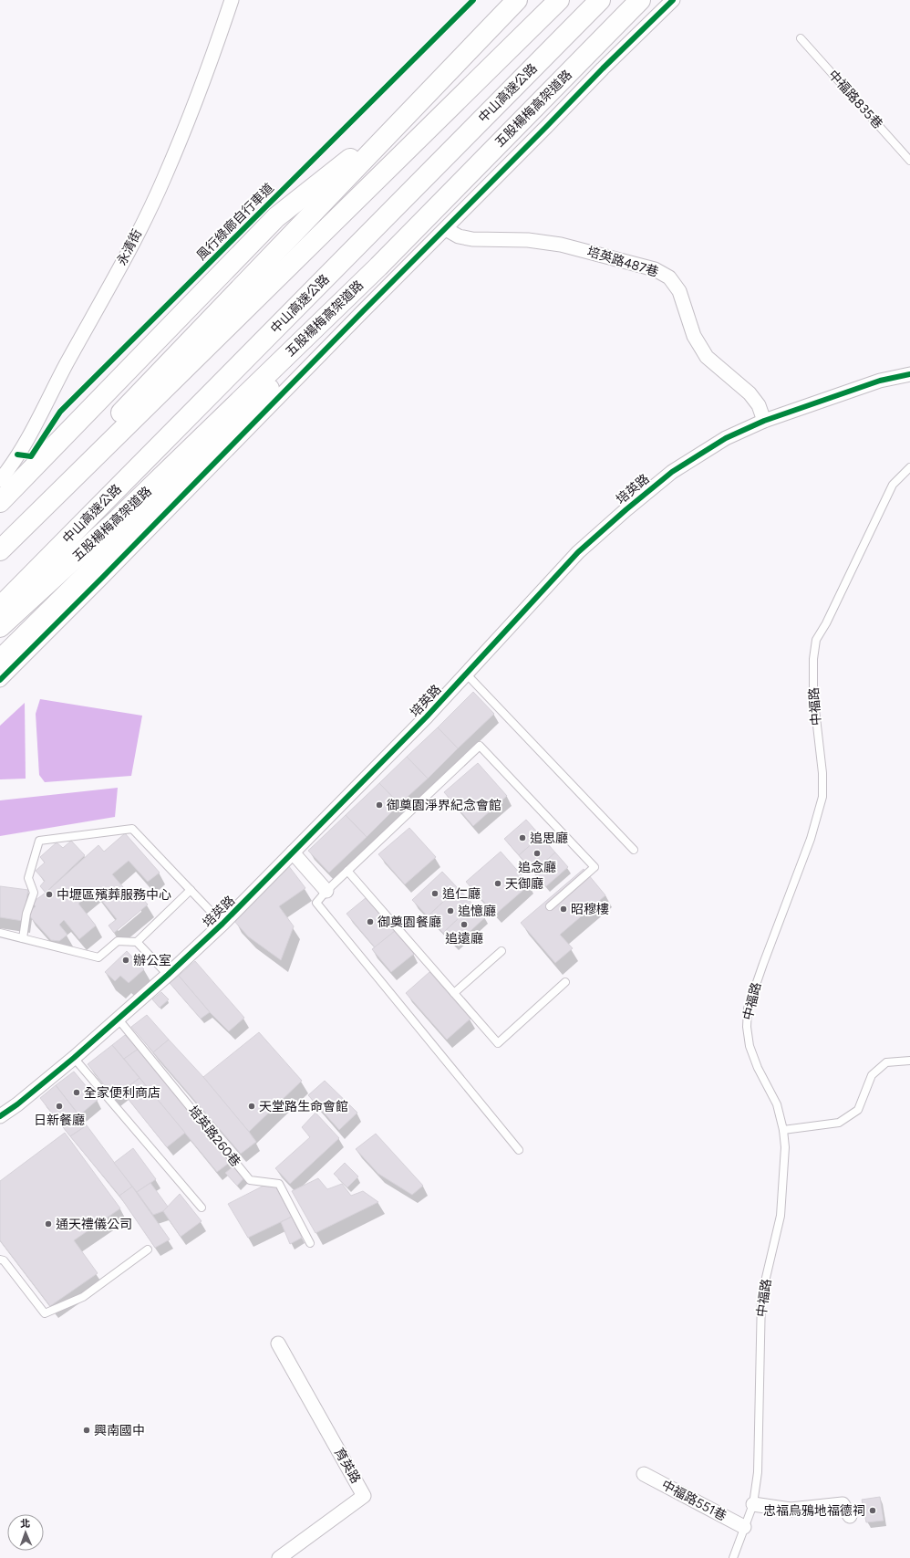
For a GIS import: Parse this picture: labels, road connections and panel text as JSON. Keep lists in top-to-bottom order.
{
  "streets": {
    "highway": ["中山高速公路", "五股楊梅高架道路"],
    "street": [
      "永清街",
      "培英路487巷",
      "培英路",
      "育英路",
      "中福路551巷"
    ],
    "lane": ["中福路835巷", "中福路", "培英路260巷"],
    "cycle path": ["風行綠廊自行車道"]
  },
  "crossings": [
    ["培英路487巷", "培英路"],
    ["培英路", "培英路260巷"],
    ["中福路", "中福路551巷"]
  ],
  "places": [
    "御奠園淨界紀念會館",
    "追思廳",
    "追念廳",
    "天御廳",
    "追仁廳",
    "中壢區殯葬服務中心",
    "昭穆樓",
    "追憶廳",
    "御奠園餐廳",
    "追遠廳",
    "辦公室",
    "全家便利商店",
    "日新餐廳",
    "天堂路生命會館",
    "通天禮儀公司",
    "興南國中",
    "忠福烏鴉地福德祠"
  ],
  "north": "top"
}
